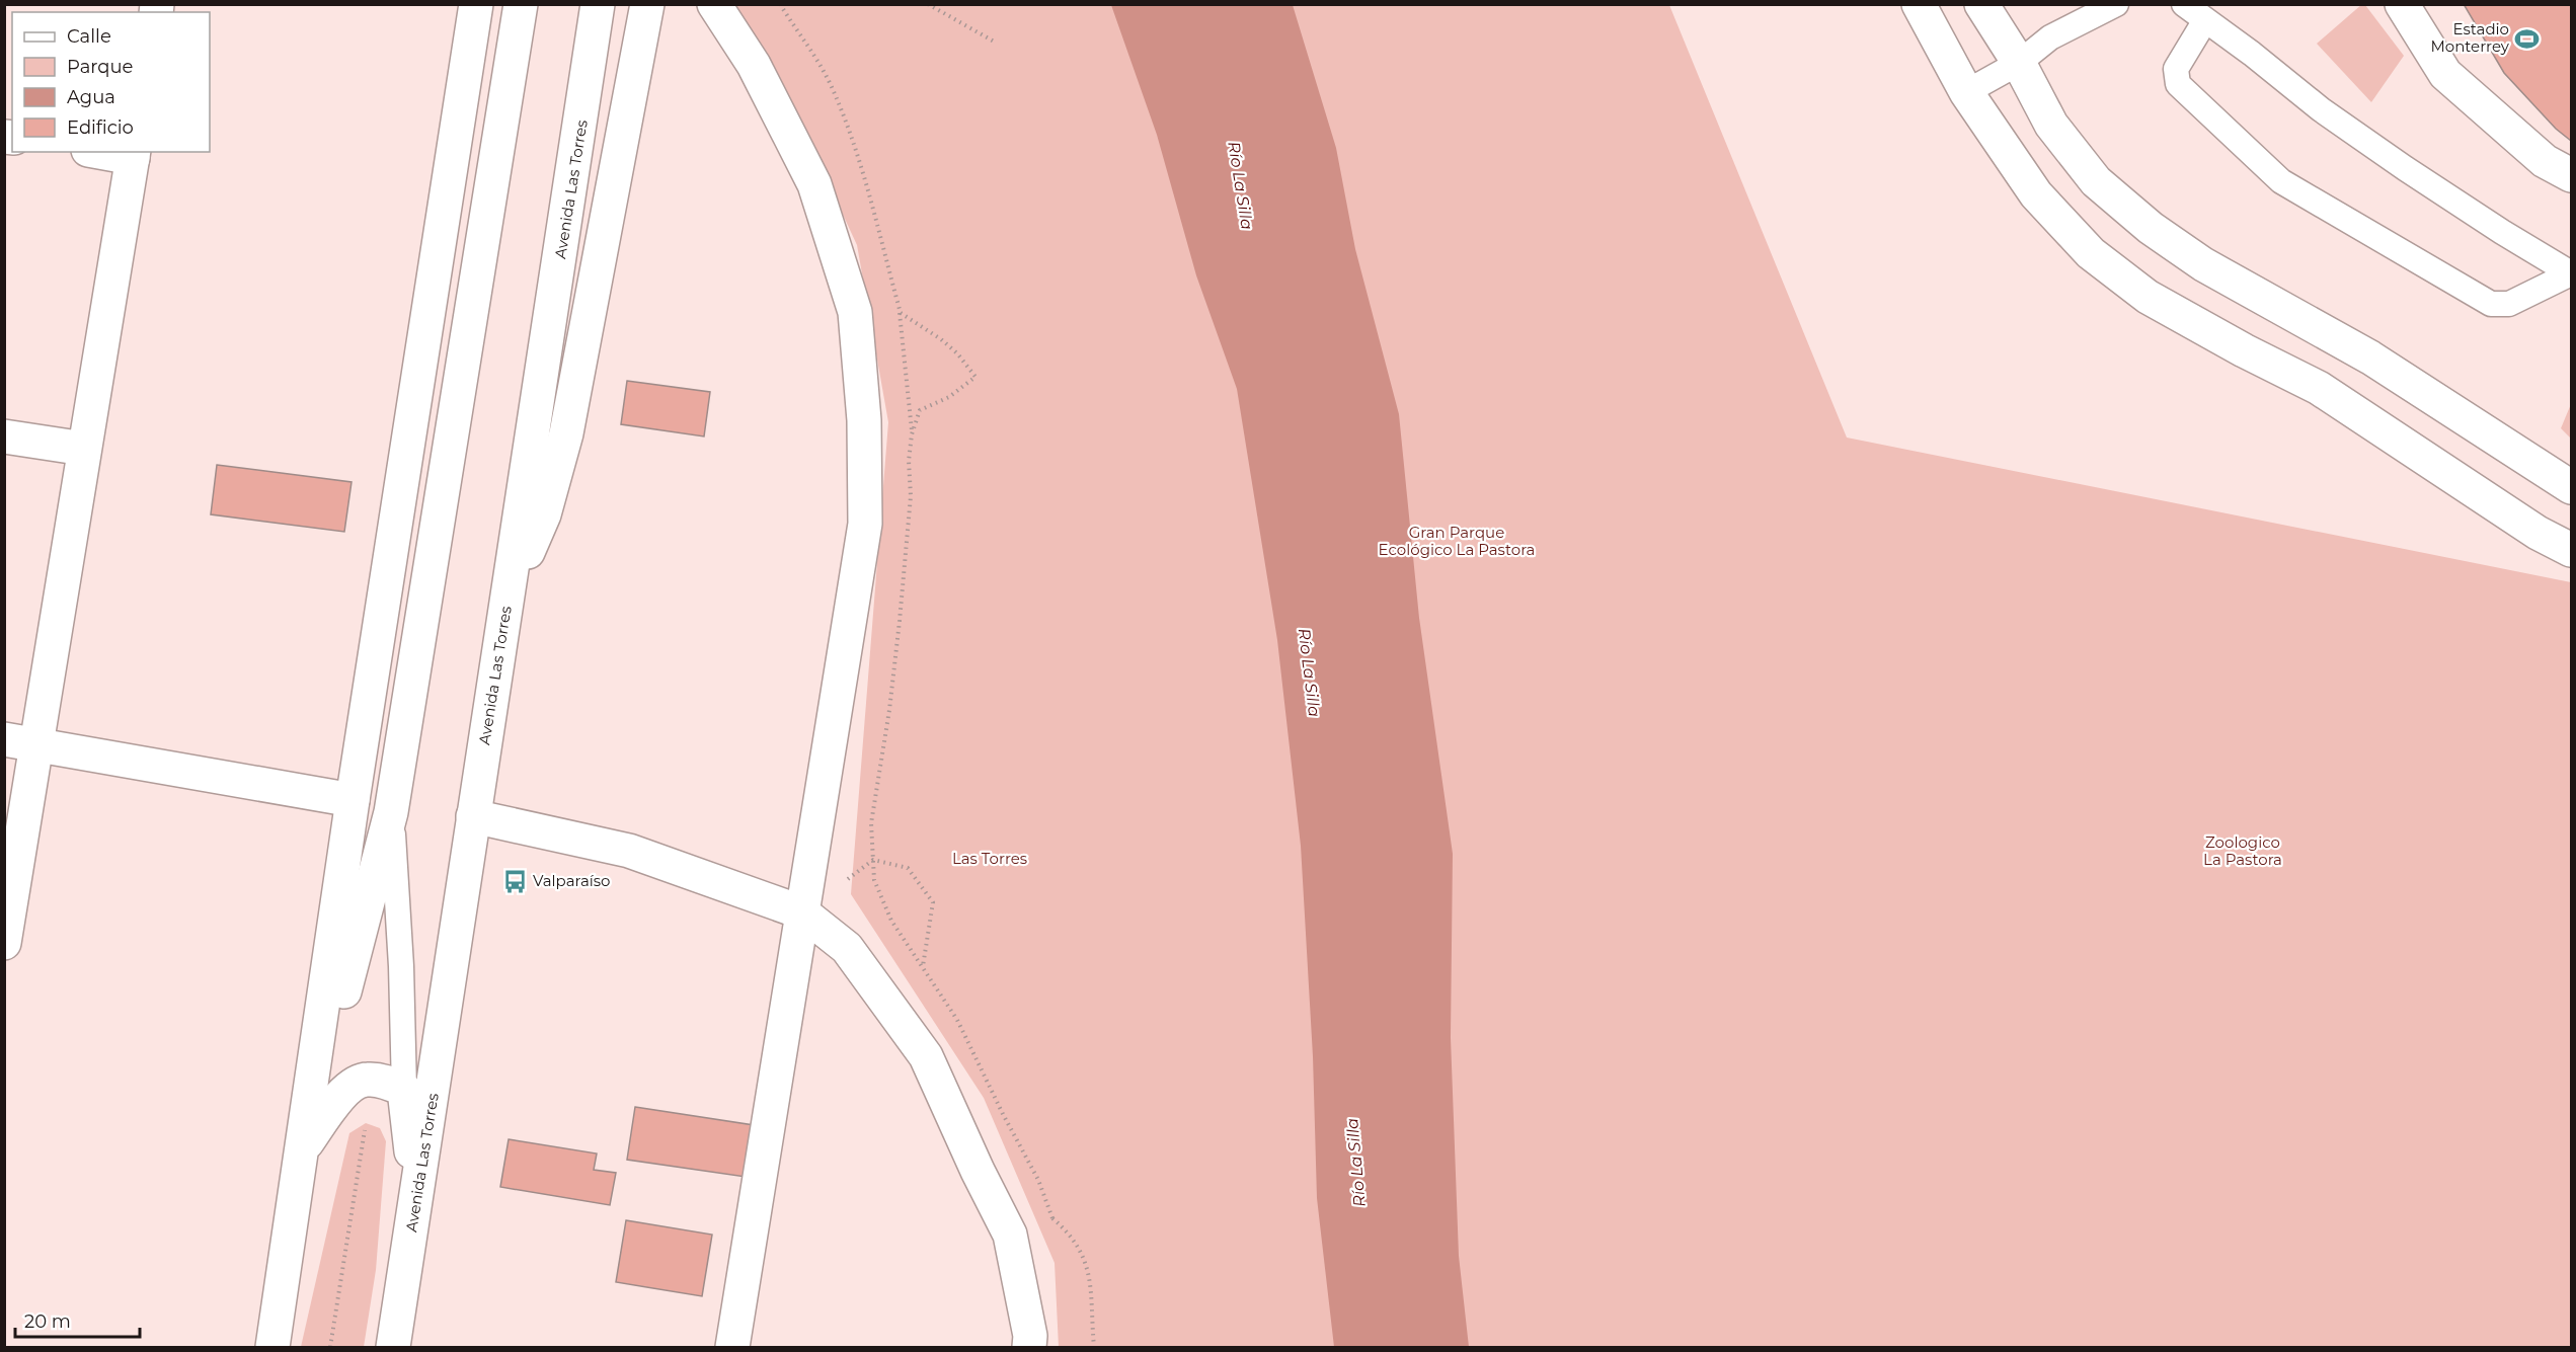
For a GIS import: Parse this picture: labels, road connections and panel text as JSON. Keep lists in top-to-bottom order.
{
  "streets": {
    "street": ["Avenida Las Torres"]
  },
  "water": ["Río La Silla"],
  "parks": ["Gran Parque Ecológico La Pastora", "Zoologico La Pastora", "Las Torres"],
  "places": {
    "sports": ["Estadio Monterrey"],
    "bus stop": ["Valparaíso"]
  },
  "legend": [
    "Calle",
    "Parque",
    "Agua",
    "Edificio"
  ],
  "scale_bar": "20 m"
}
